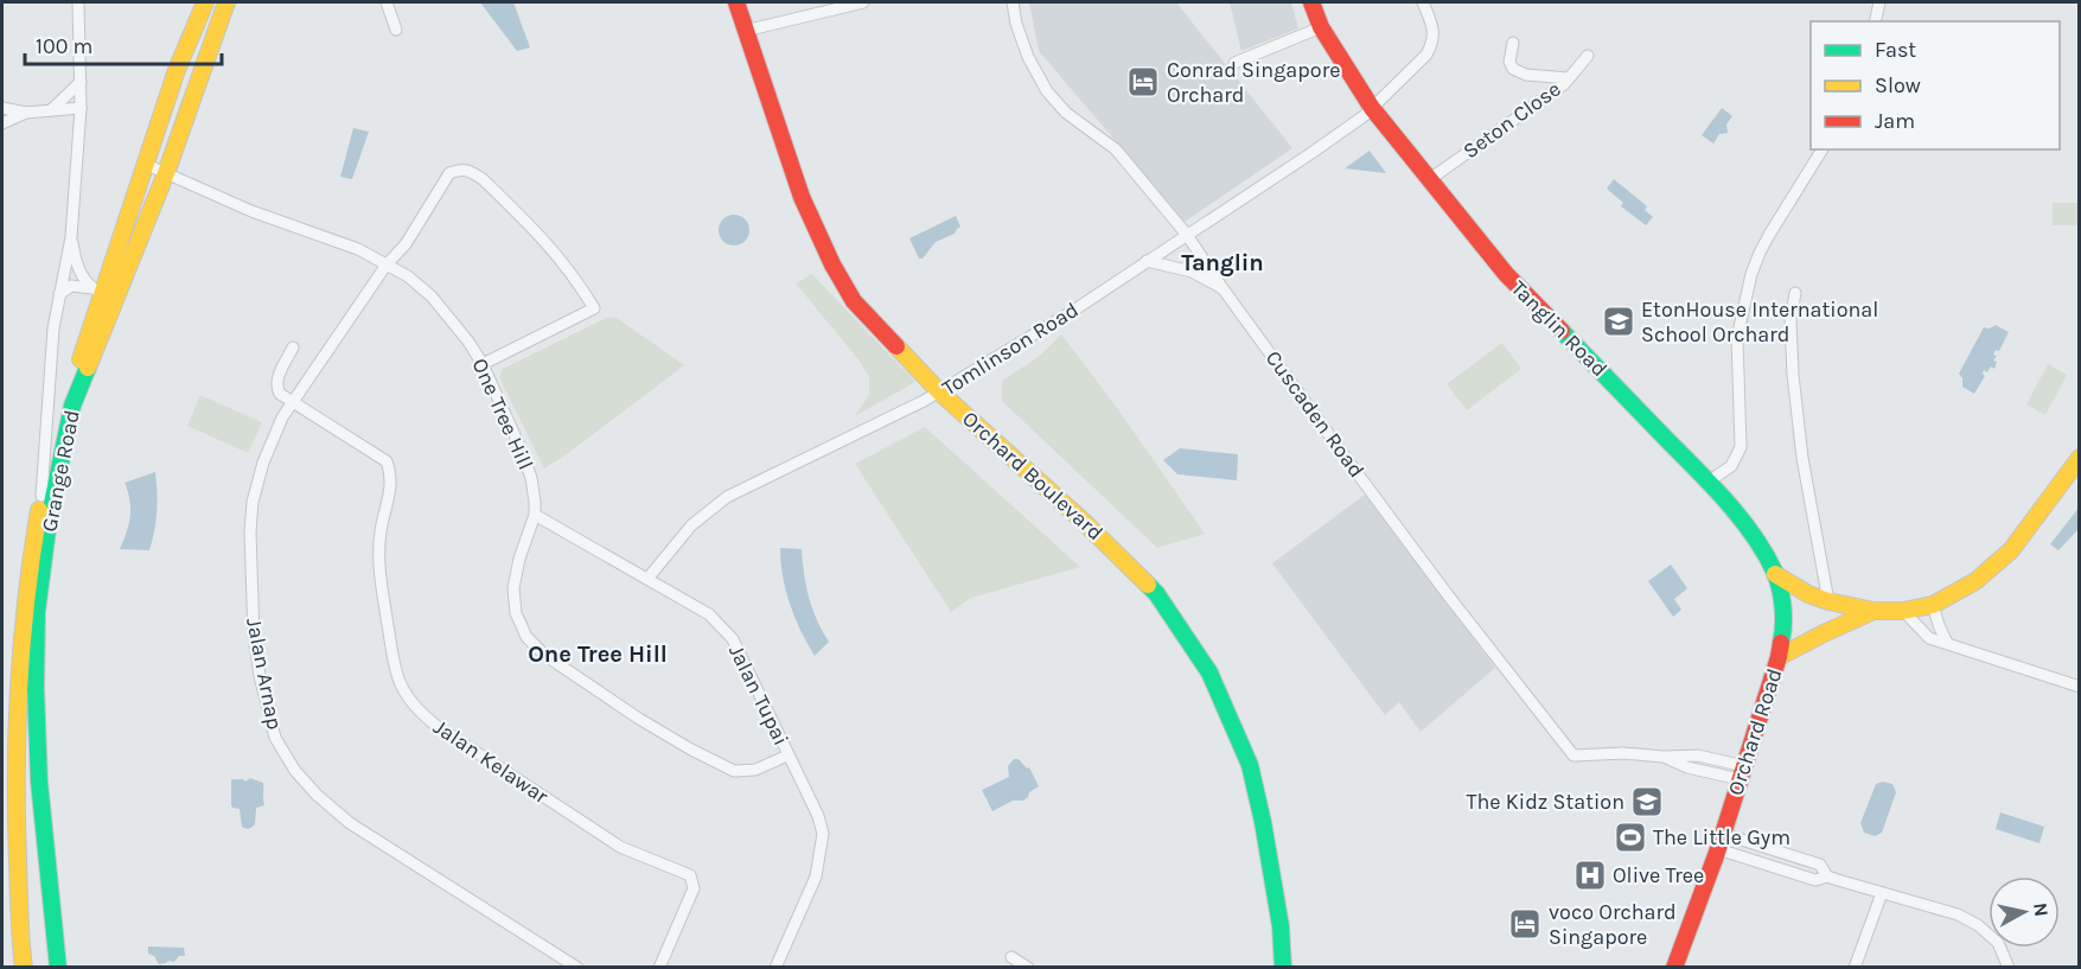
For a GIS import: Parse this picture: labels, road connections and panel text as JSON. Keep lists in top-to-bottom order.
{
  "streets": {
    "main road": [
      "Tanglin Road",
      "Grange Road",
      "Orchard Boulevard",
      "Orchard Road"
    ],
    "street": [
      "Seton Close",
      "Tomlinson Road",
      "One Tree Hill",
      "Cuscaden Road",
      "Jalan Arnap",
      "Jalan Tupai",
      "Jalan Kelawar"
    ]
  },
  "crossings": [
    ["Seton Close", "Tanglin Road"],
    ["Tanglin Road", "Tomlinson Road"],
    ["Tanglin Road", "Orchard Road"],
    ["Tomlinson Road", "Cuscaden Road"],
    ["Tomlinson Road", "Orchard Boulevard"],
    ["Tomlinson Road", "Jalan Tupai"],
    ["One Tree Hill", "Grange Road"],
    ["One Tree Hill", "Jalan Arnap"],
    ["One Tree Hill", "Jalan Tupai"],
    ["Cuscaden Road", "Orchard Road"],
    ["Jalan Arnap", "Jalan Kelawar"]
  ],
  "districts": ["Tanglin", "One Tree Hill"],
  "places": {
    "hotel": ["Conrad Singapore Orchard", "voco Orchard Singapore"],
    "school or university": ["EtonHouse International School Orchard", "The Kidz Station"],
    "sports": ["The Little Gym"],
    "hospital": ["Olive Tree"]
  },
  "legend": ["Fast", "Slow", "Jam"],
  "scale_bar": "100 m",
  "north": "right"
}
